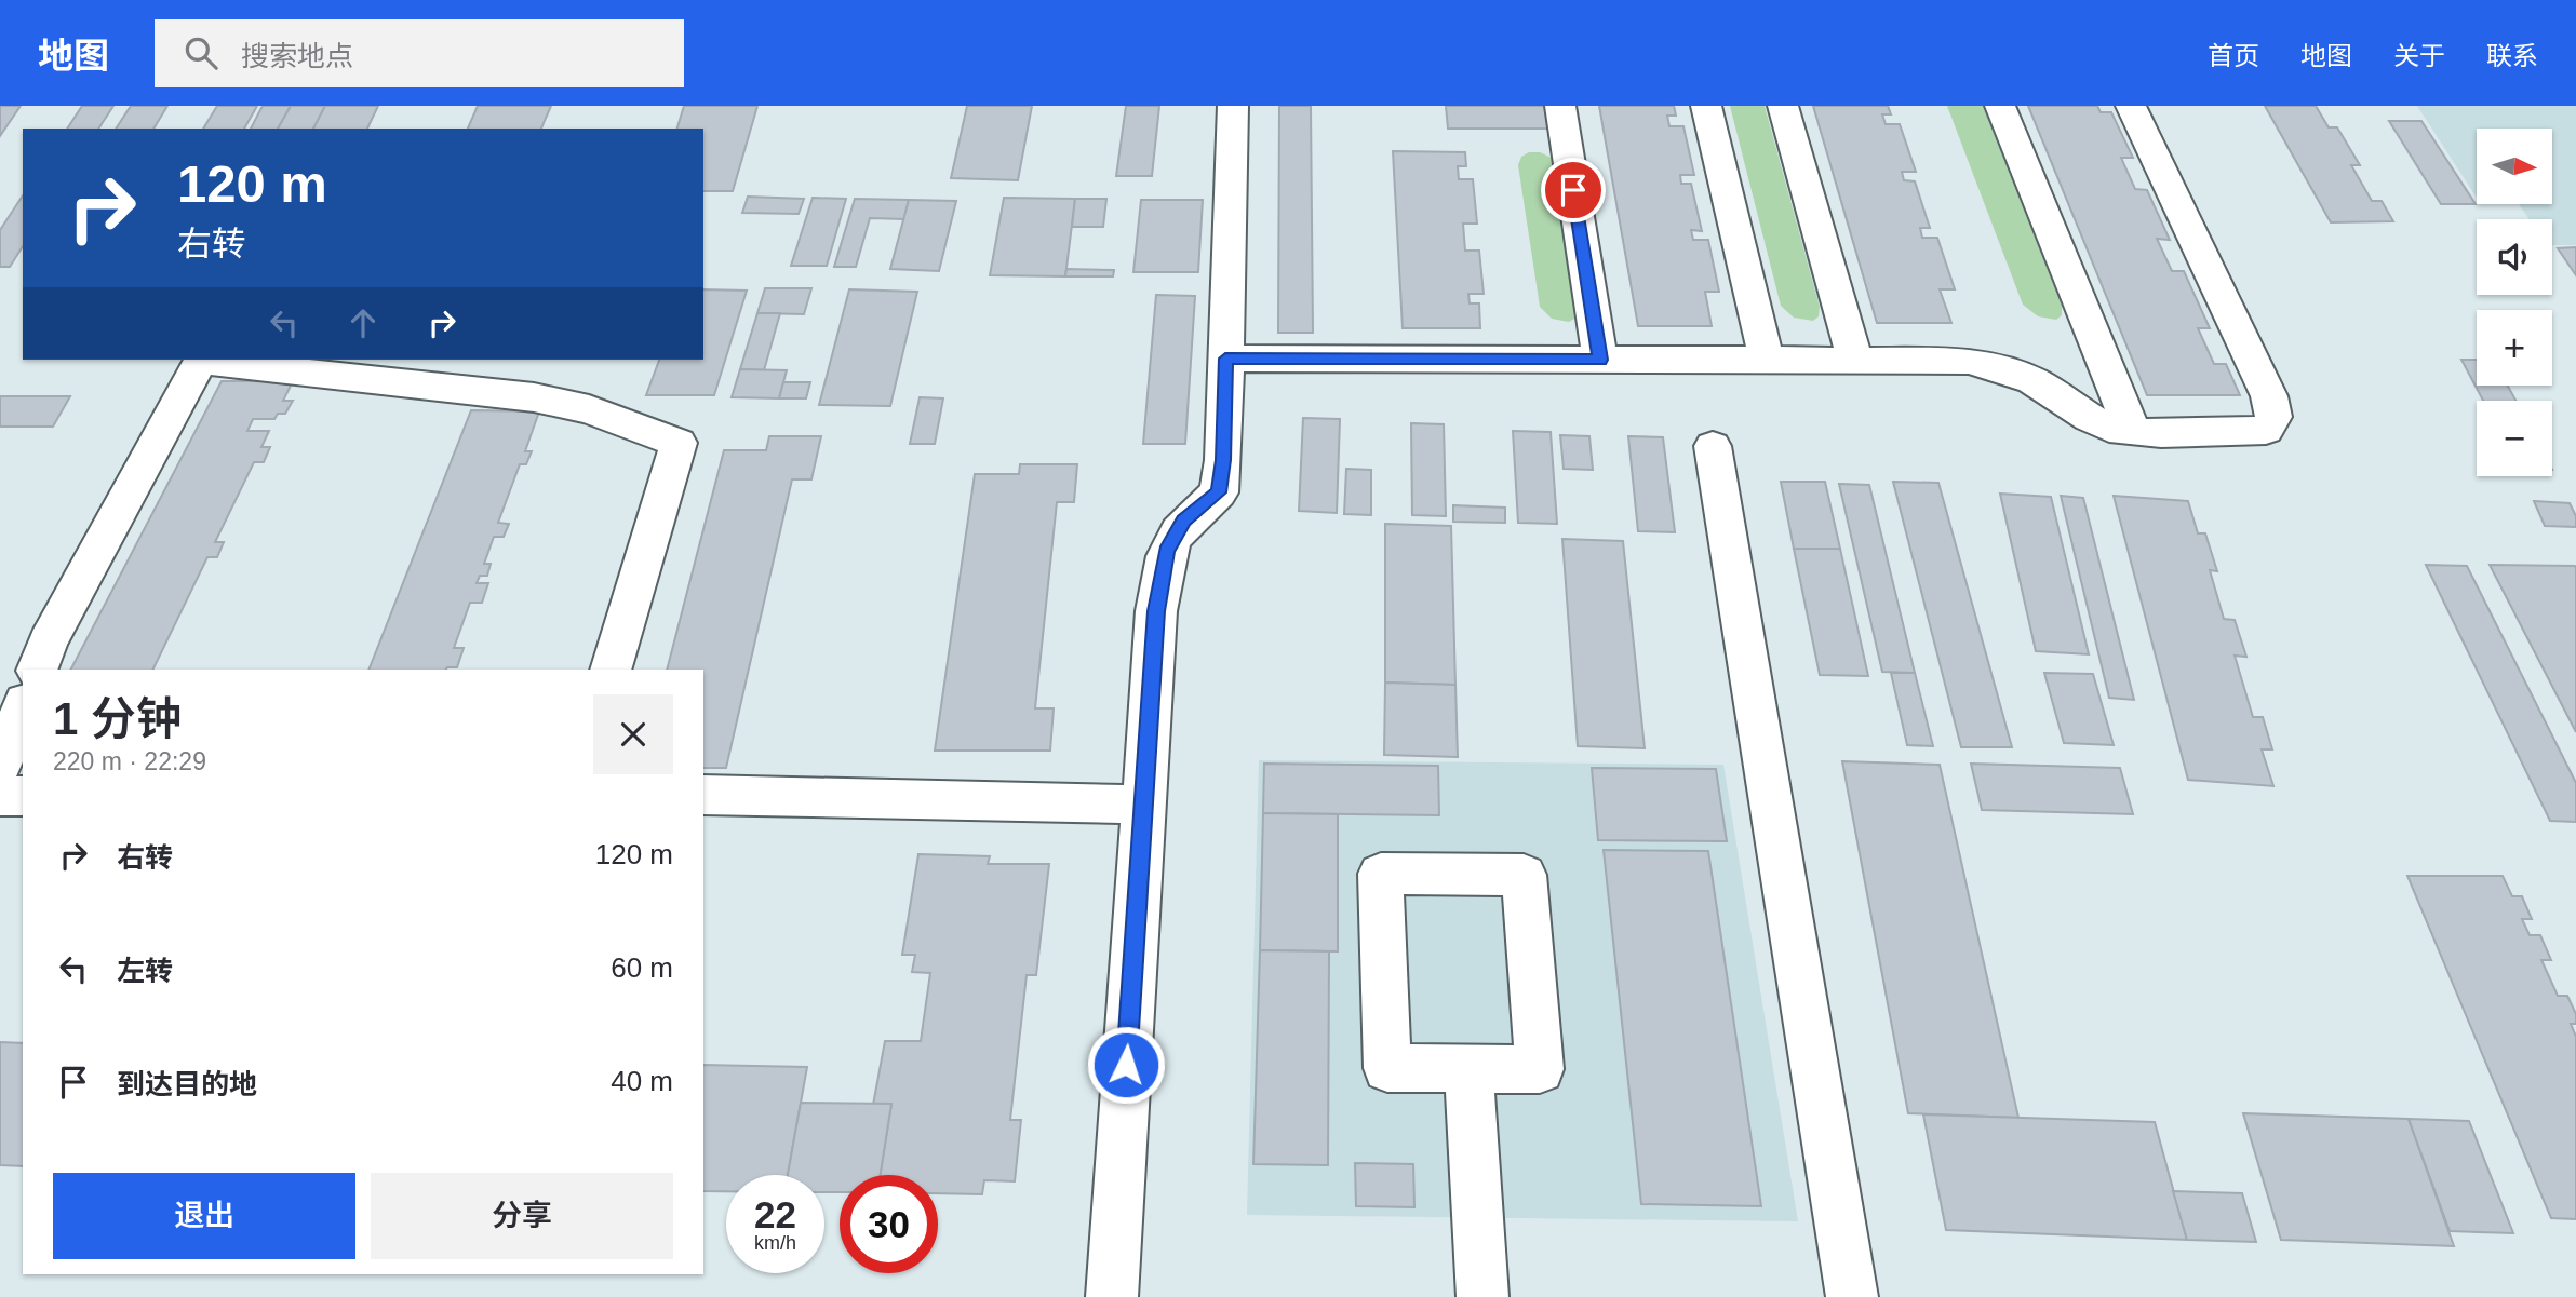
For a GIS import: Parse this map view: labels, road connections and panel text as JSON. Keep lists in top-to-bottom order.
{
  "north": "right",
  "page": {
    "header": "地图",
    "search": "搜索地点",
    "nav": [
      "首页",
      "地图",
      "关于",
      "联系"
    ],
    "map_buttons": ["+", "−"],
    "turn": ["120 m", "右转"],
    "heading": ["1 分钟", "220 m · 22:29"],
    "list": [
      {
        "name": "右转",
        "value": "120 m"
      },
      {
        "name": "左转",
        "value": "60 m"
      },
      {
        "name": "到达目的地",
        "value": "40 m"
      }
    ],
    "buttons": ["退出", "分享"],
    "speed": "22 km/h",
    "limit": "30"
  }
}
